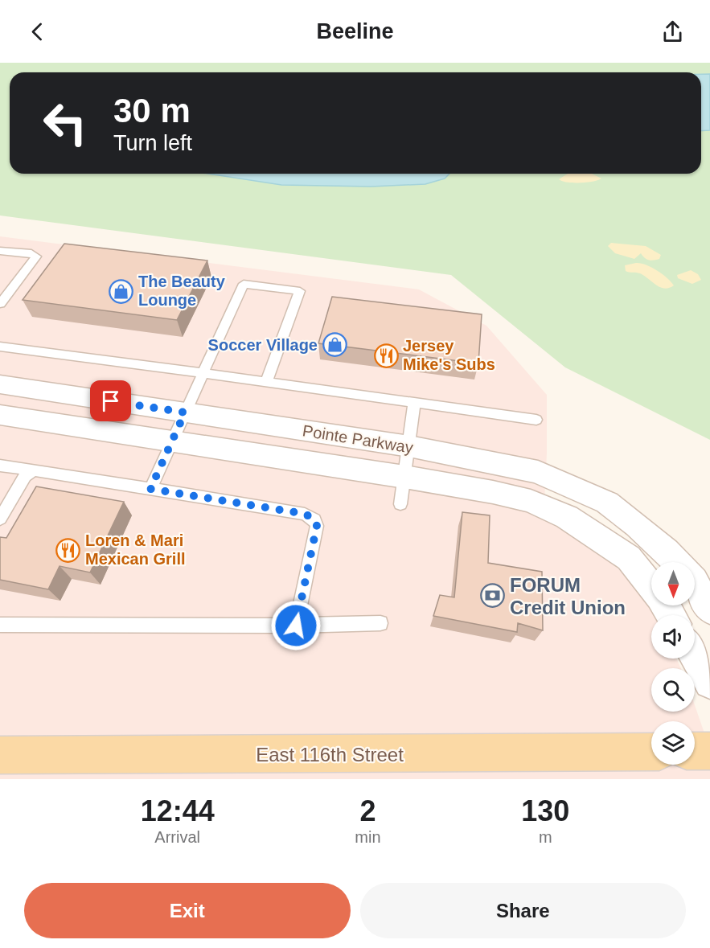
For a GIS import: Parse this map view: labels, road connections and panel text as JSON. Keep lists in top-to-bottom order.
{
  "streets": {
    "main road": ["East 116th Street"],
    "street": ["Pointe Parkway"]
  },
  "places": {
    "shop": ["The Beauty Lounge", "Soccer Village"],
    "restaurant": ["Jersey Mike's Subs", "Loren & Mari Mexican Grill"],
    "bank": ["FORUM Credit Union"]
  },
  "north": "bottom",
  "page": {
    "header": "Beeline",
    "turn": ["30 m", "Turn left"],
    "eta": [
      "12:44",
      "Arrival",
      "2",
      "min",
      "130",
      "m"
    ],
    "buttons": ["Exit", "Share"]
  }
}
